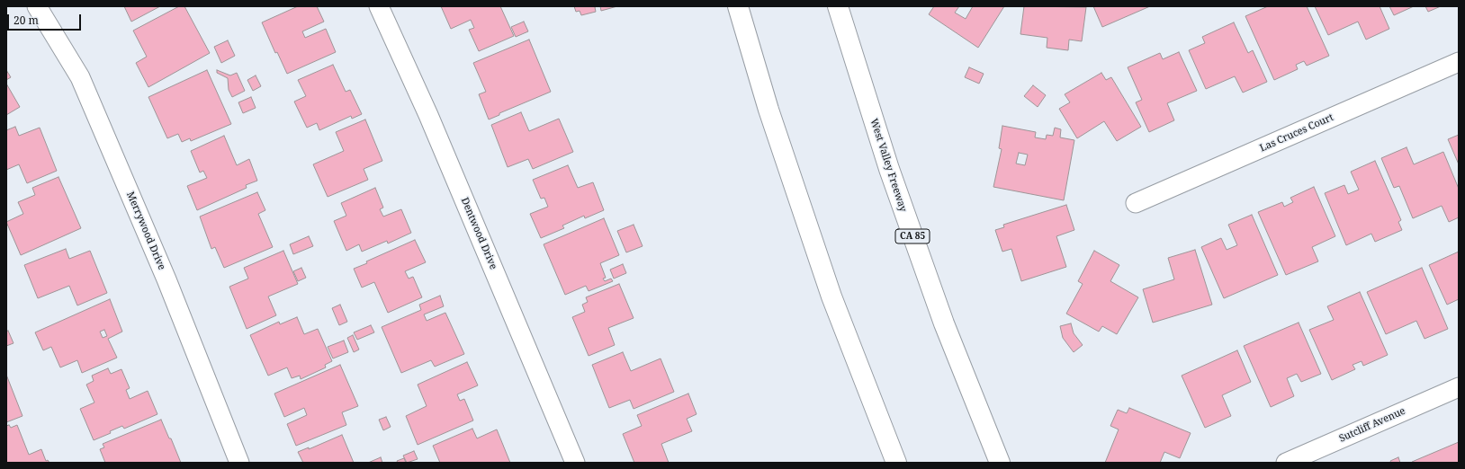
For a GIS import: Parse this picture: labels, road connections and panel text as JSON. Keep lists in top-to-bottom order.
{
  "streets": {
    "highway": ["West Valley Freeway", "CA 85"],
    "street": [
      "Las Cruces Court",
      "Merrywood Drive",
      "Dentwood Drive",
      "Sutcliff Avenue"
    ]
  },
  "scale_bar": "20 m"
}
